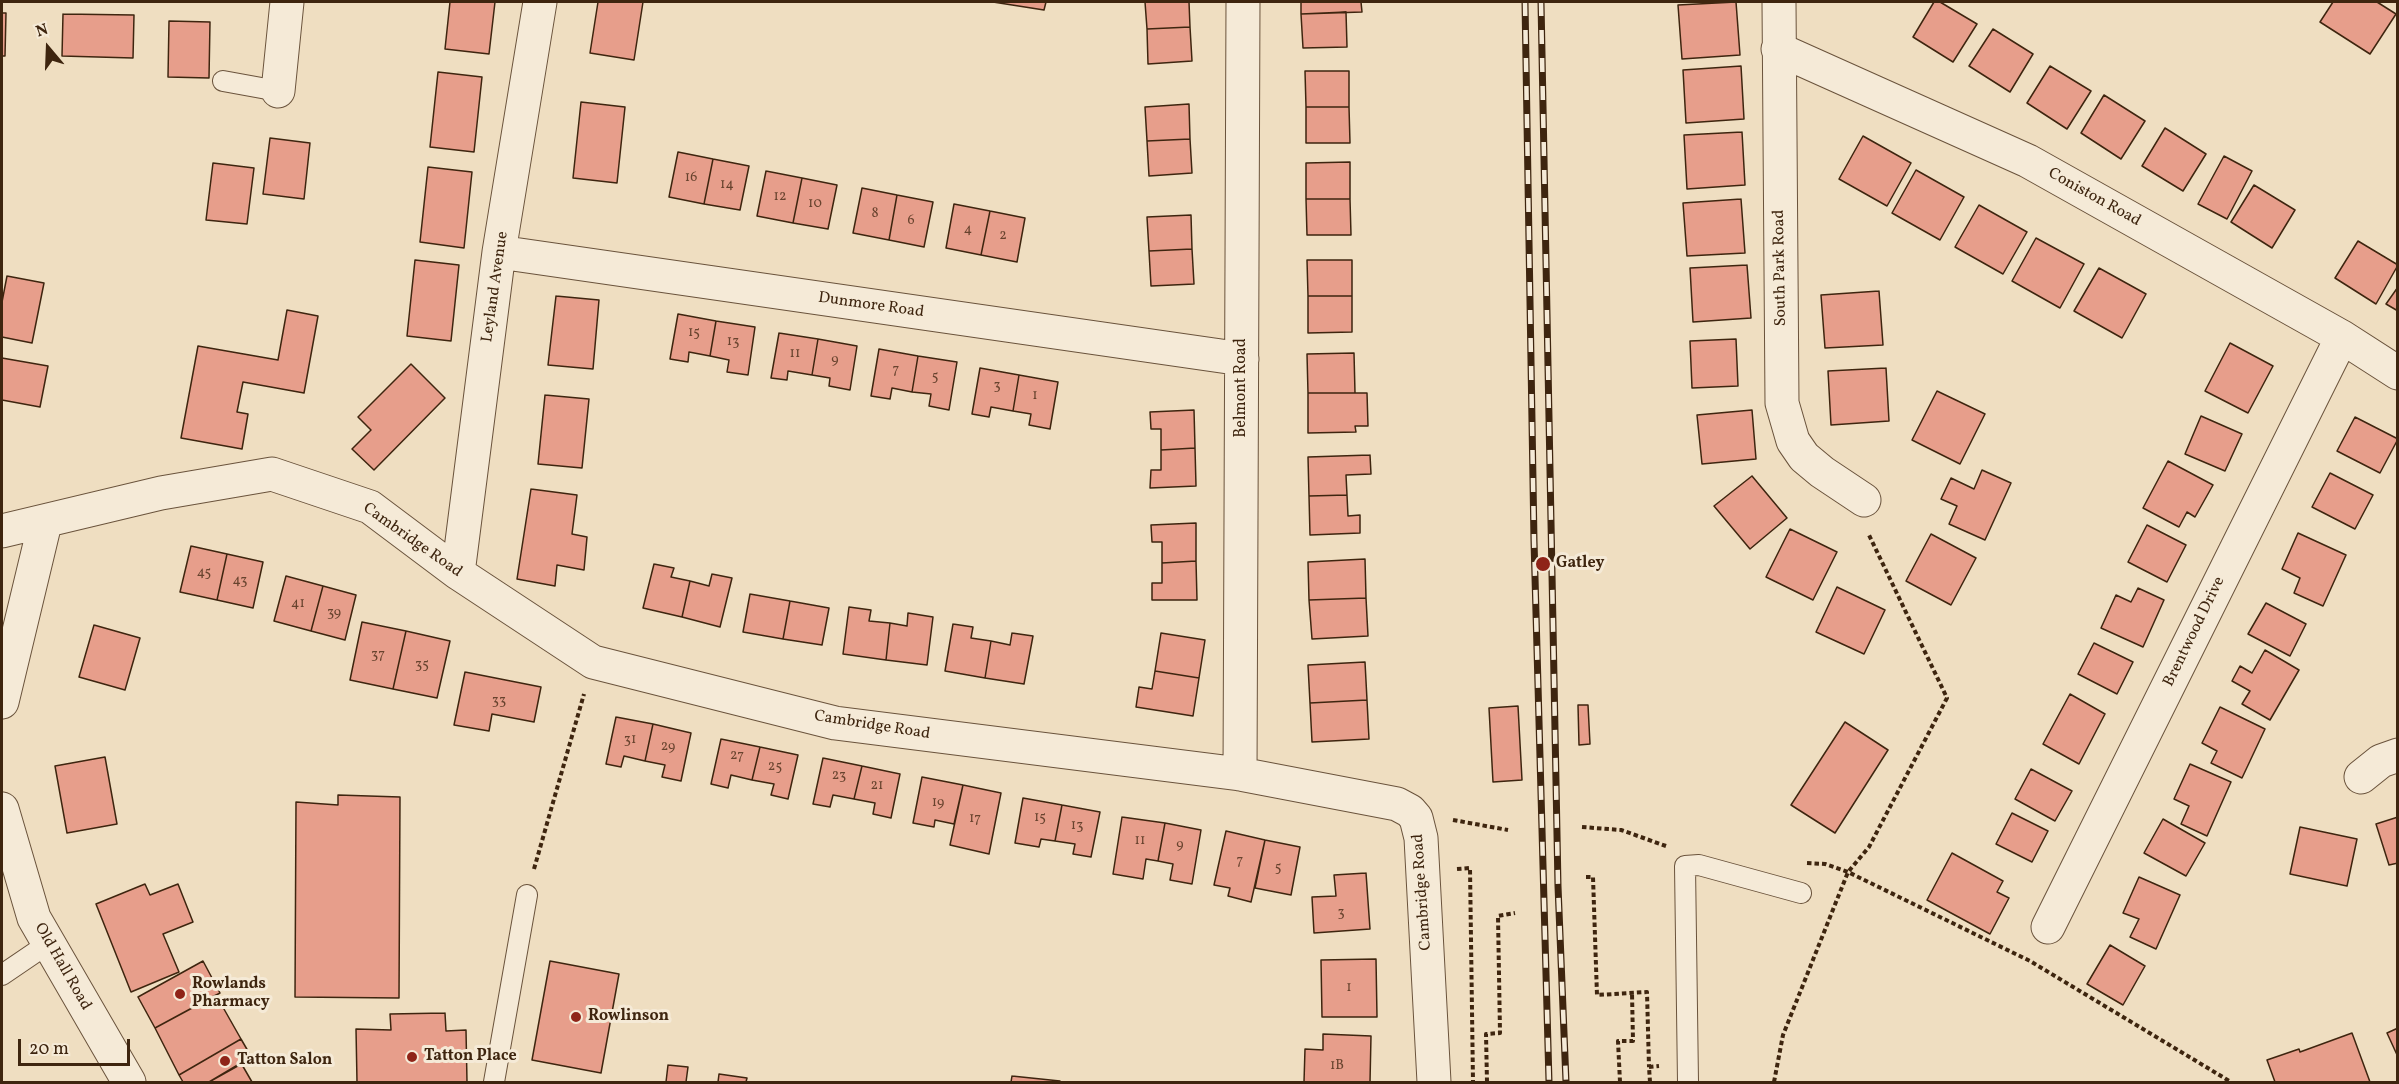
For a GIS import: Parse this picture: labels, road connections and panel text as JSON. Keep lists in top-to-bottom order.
{
  "streets": {
    "street": [
      "Coniston Road",
      "South Park Road",
      "Leyland Avenue",
      "Dunmore Road",
      "Belmont Road",
      "Cambridge Road",
      "Brentwood Drive",
      "Old Hall Road"
    ]
  },
  "crossings": [
    ["Coniston Road", "South Park Road"],
    ["Coniston Road", "Brentwood Drive"],
    ["Leyland Avenue", "Dunmore Road"],
    ["Leyland Avenue", "Cambridge Road"],
    ["Dunmore Road", "Belmont Road"],
    ["Belmont Road", "Cambridge Road"]
  ],
  "places": [
    "Gatley",
    "Rowlands Pharmacy",
    "Rowlinson",
    "Tatton Place",
    "Tatton Salon"
  ],
  "house_numbers": [
    "16",
    "14",
    "12",
    "10",
    "8",
    "6",
    "4",
    "2",
    "15",
    "13",
    "11",
    "9",
    "7",
    "5",
    "3",
    "1",
    "45",
    "43",
    "41",
    "39",
    "37",
    "35",
    "33",
    "31",
    "29",
    "27",
    "25",
    "23",
    "21",
    "19",
    "15",
    "17",
    "13",
    "11",
    "9",
    "7",
    "5",
    "3",
    "1",
    "1B"
  ],
  "scale_bar": "20 m",
  "north": "top"
}
